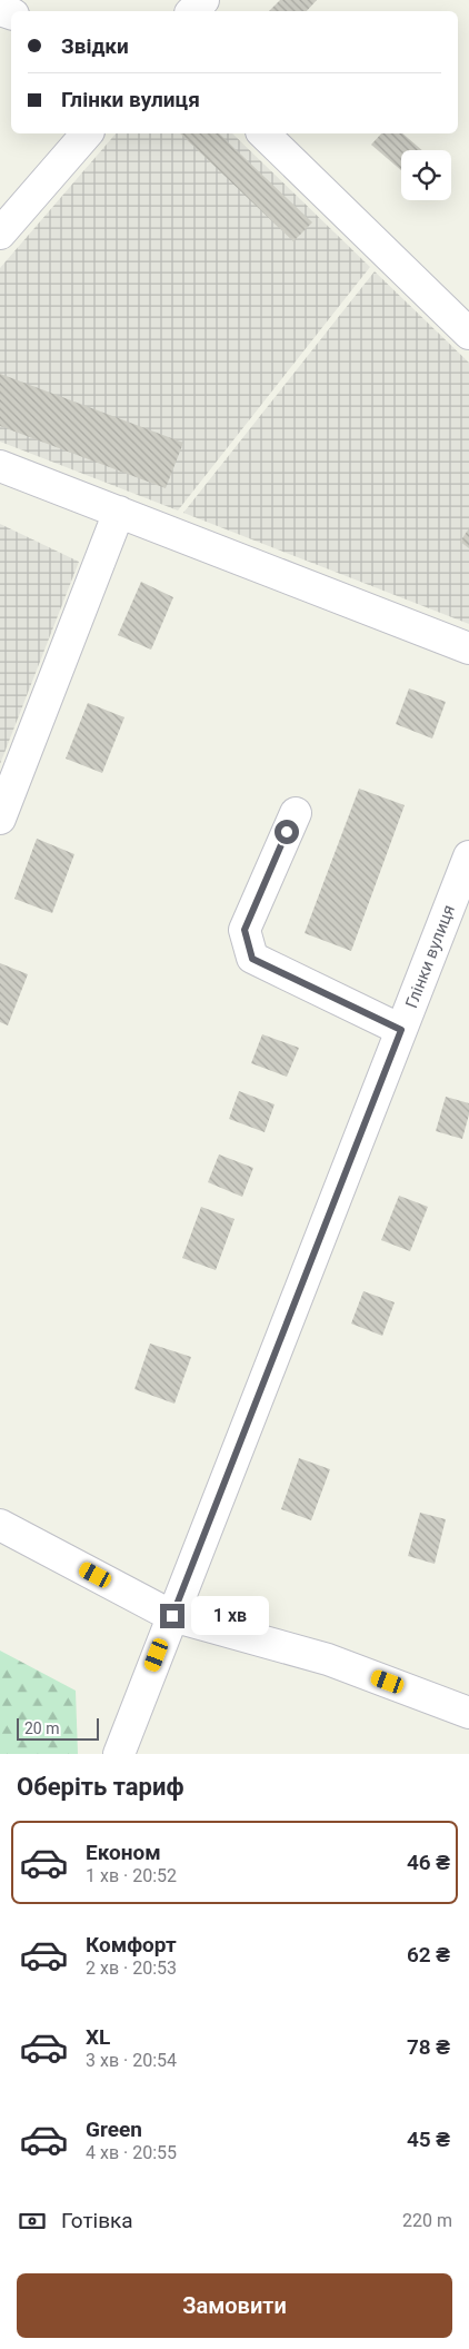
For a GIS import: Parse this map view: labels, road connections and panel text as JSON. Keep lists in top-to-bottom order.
{
  "streets": {
    "street": ["Глінки вулиця"]
  },
  "scale_bar": "20 m",
  "page": {
    "banner": ["Звідки", "Глінки вулиця"],
    "bubble": "1 хв",
    "scale": "20 m",
    "heading": "Оберіть тариф",
    "list": [
      {
        "name": "Економ",
        "note": "1 хв · 20:52",
        "value": "46 ₴"
      },
      {
        "name": "Комфорт",
        "note": "2 хв · 20:53",
        "value": "62 ₴"
      },
      {
        "name": "XL",
        "note": "3 хв · 20:54",
        "value": "78 ₴"
      },
      {
        "name": "Green",
        "note": "4 хв · 20:55",
        "value": "45 ₴"
      }
    ],
    "pay": ["Готівка", "220 m"],
    "buttons": "Замовити"
  }
}
